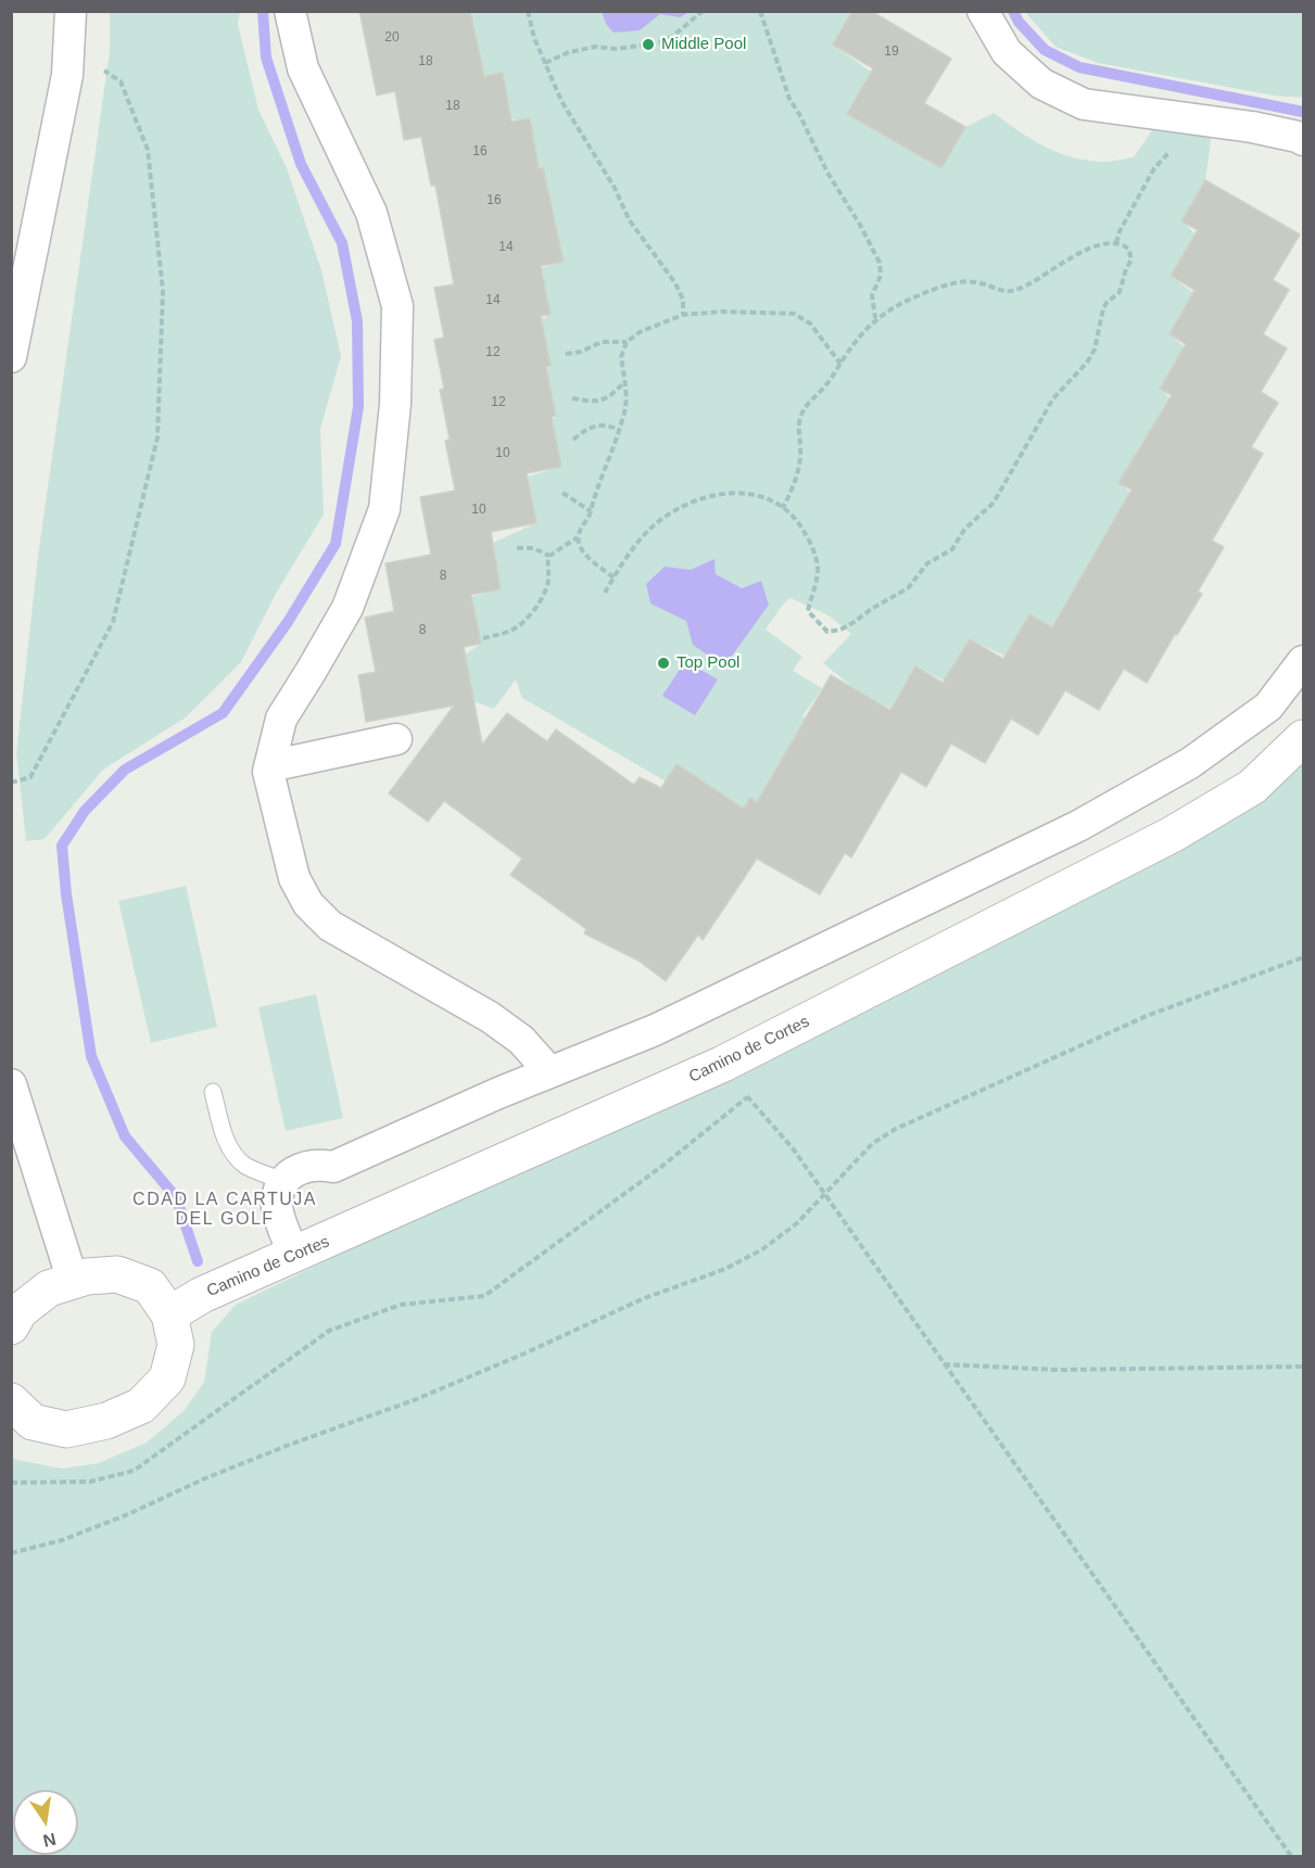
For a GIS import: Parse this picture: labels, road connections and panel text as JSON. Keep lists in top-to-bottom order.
{
  "streets": {
    "street": ["Camino de Cortes"]
  },
  "districts": ["CDAD LA CARTUJA DEL GOLF"],
  "places": ["Middle Pool", "Top Pool"],
  "house_numbers": [
    "20",
    "19",
    "18",
    "18",
    "16",
    "16",
    "14",
    "14",
    "12",
    "12",
    "10",
    "10",
    "8",
    "8"
  ],
  "north": "bottom"
}
